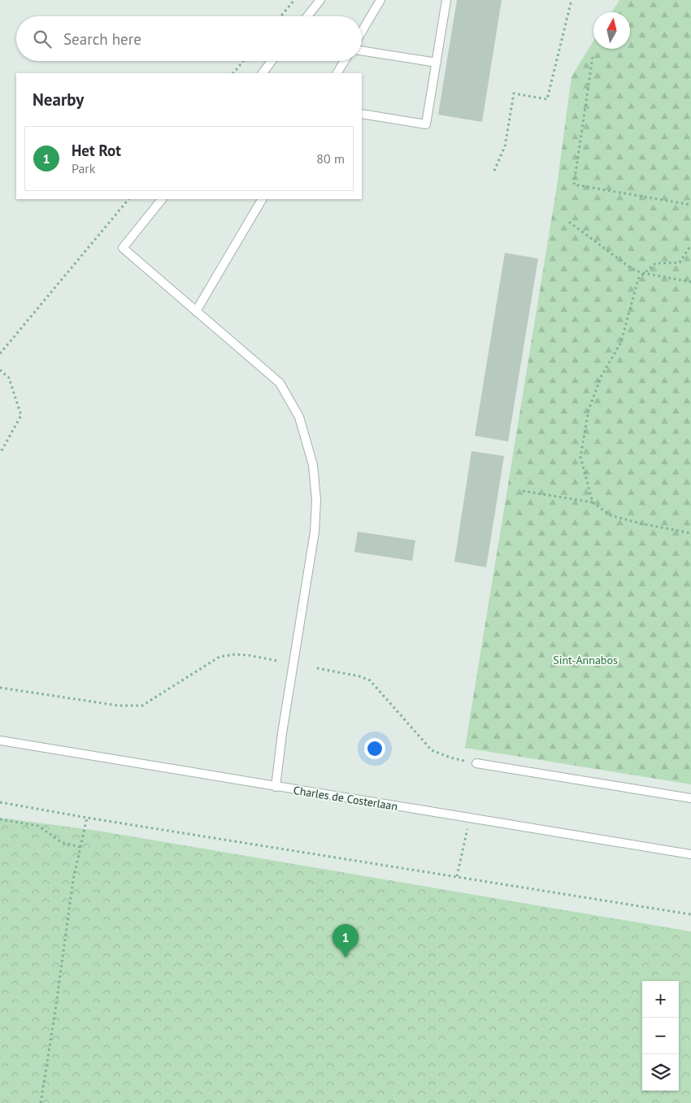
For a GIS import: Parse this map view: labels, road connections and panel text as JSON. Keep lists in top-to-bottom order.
{
  "streets": {
    "lane": ["Charles de Costerlaan"]
  },
  "parks": ["Sint-Annabos"],
  "north": "top",
  "page": {
    "search": "Search here",
    "heading": "Nearby",
    "list": [
      {
        "mark": "1",
        "name": "Het Rot",
        "note": "Park",
        "value": "80 m"
      }
    ],
    "pins": "1",
    "map_buttons": ["+", "−"]
  }
}
